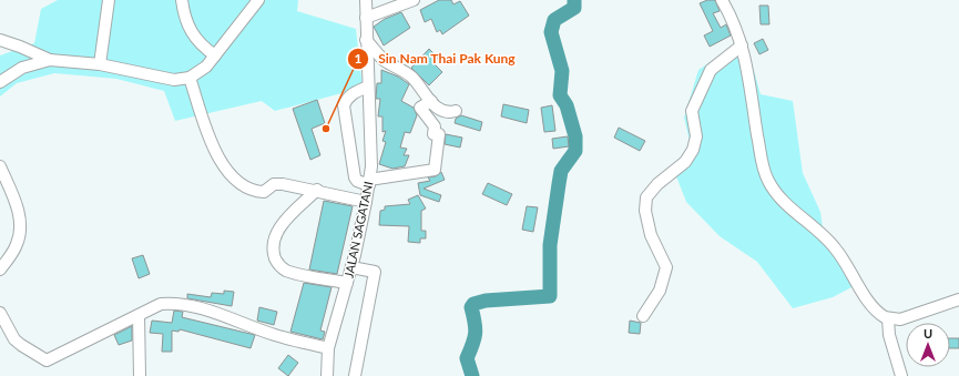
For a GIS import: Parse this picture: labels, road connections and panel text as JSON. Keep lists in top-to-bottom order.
{
  "streets": {
    "street": ["JALAN SAGATANI"]
  },
  "places": ["Sin Nam Thai Pak Kung"],
  "north": "top"
}
